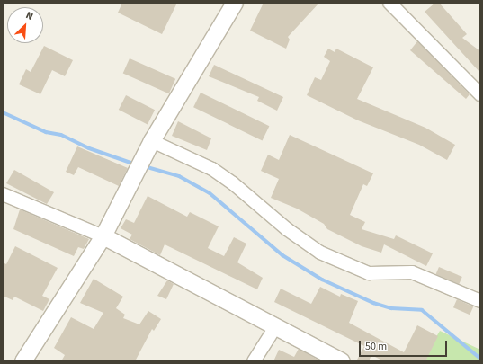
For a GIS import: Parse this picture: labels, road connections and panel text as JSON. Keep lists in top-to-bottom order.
{
  "scale_bar": "50 m",
  "north": "top right"
}
